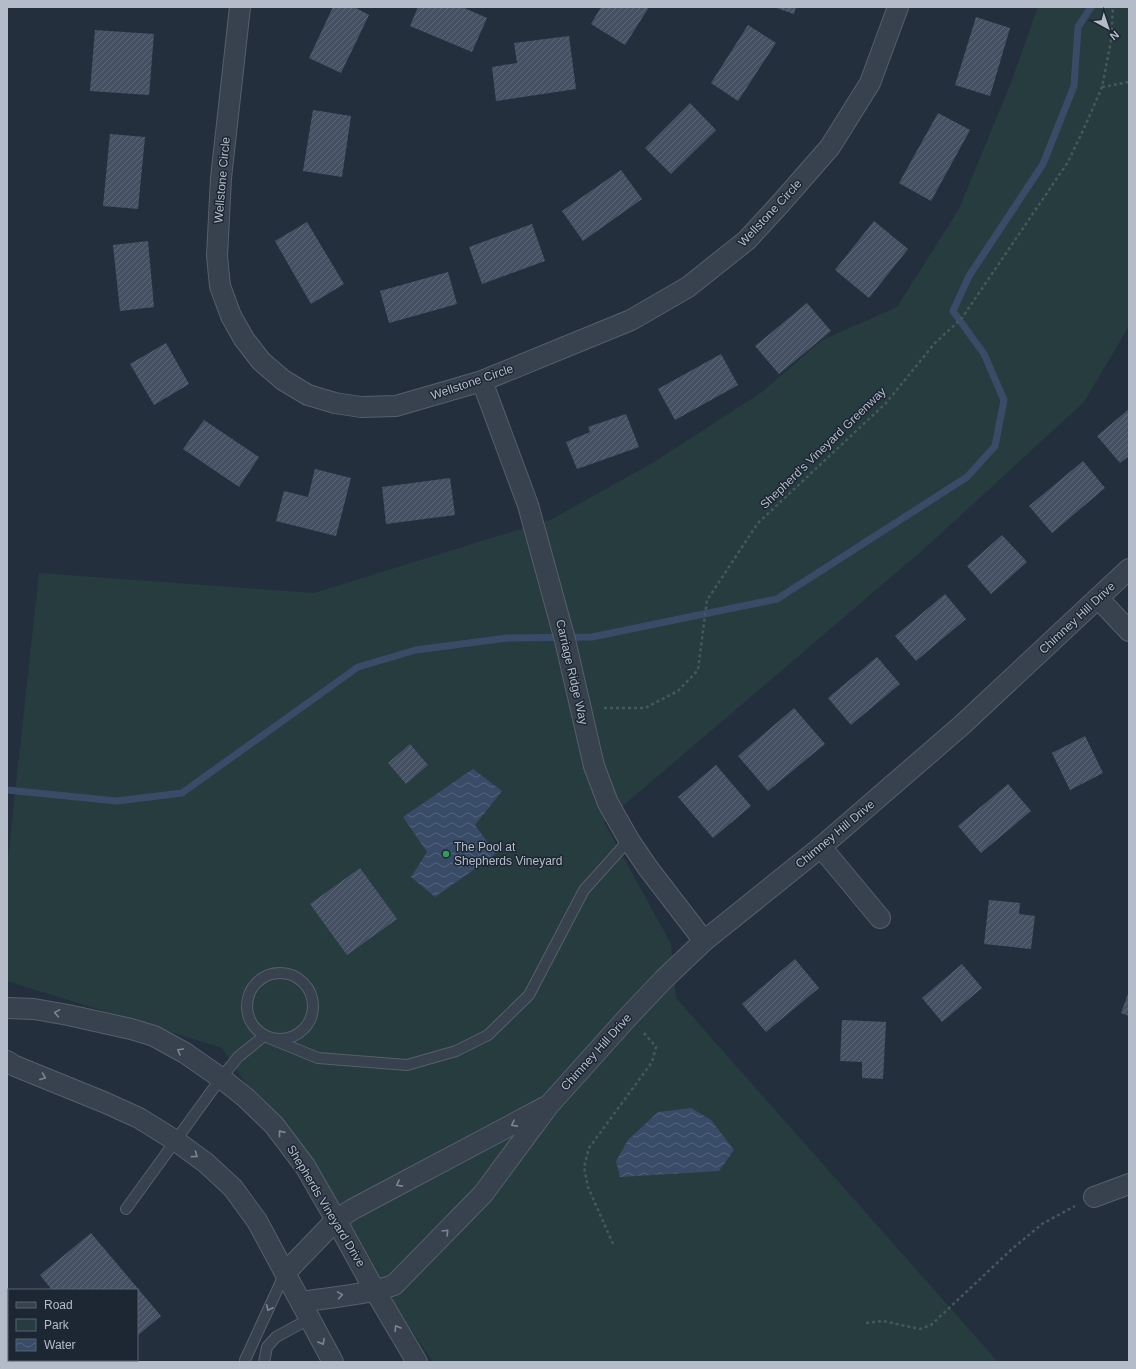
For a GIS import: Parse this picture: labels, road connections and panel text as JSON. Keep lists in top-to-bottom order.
{
  "streets": {
    "street": [
      "Wellstone Circle",
      "Chimney Hill Drive",
      "Carriage Ridge Way",
      "Shepherds Vineyard Drive"
    ],
    "path": ["Shepherd's Vineyard Greenway"]
  },
  "crossings": [
    ["Wellstone Circle", "Carriage Ridge Way"],
    ["Chimney Hill Drive", "Carriage Ridge Way"],
    ["Chimney Hill Drive", "Shepherds Vineyard Drive"]
  ],
  "places": ["The Pool at Shepherds Vineyard"],
  "legend": ["Road", "Park", "Water"],
  "north": "bottom right"
}
